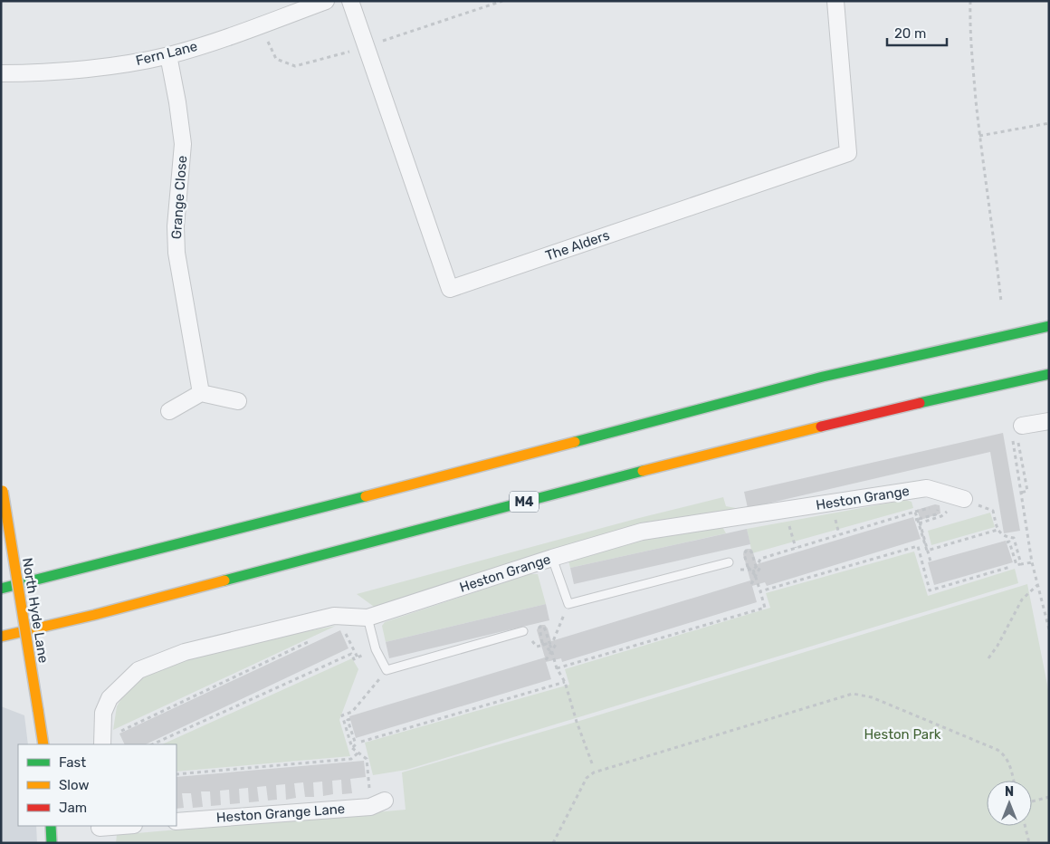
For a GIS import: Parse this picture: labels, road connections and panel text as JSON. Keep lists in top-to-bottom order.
{
  "streets": {
    "main road": ["M4", "North Hyde Lane"],
    "street": [
      "Fern Lane",
      "Grange Close",
      "The Alders",
      "Heston Grange",
      "Heston Grange Lane"
    ]
  },
  "crossings": [
    ["Fern Lane", "Grange Close"]
  ],
  "parks": ["Heston Park"],
  "legend": ["Fast", "Slow", "Jam"],
  "scale_bar": "20 m",
  "north": "top"
}
